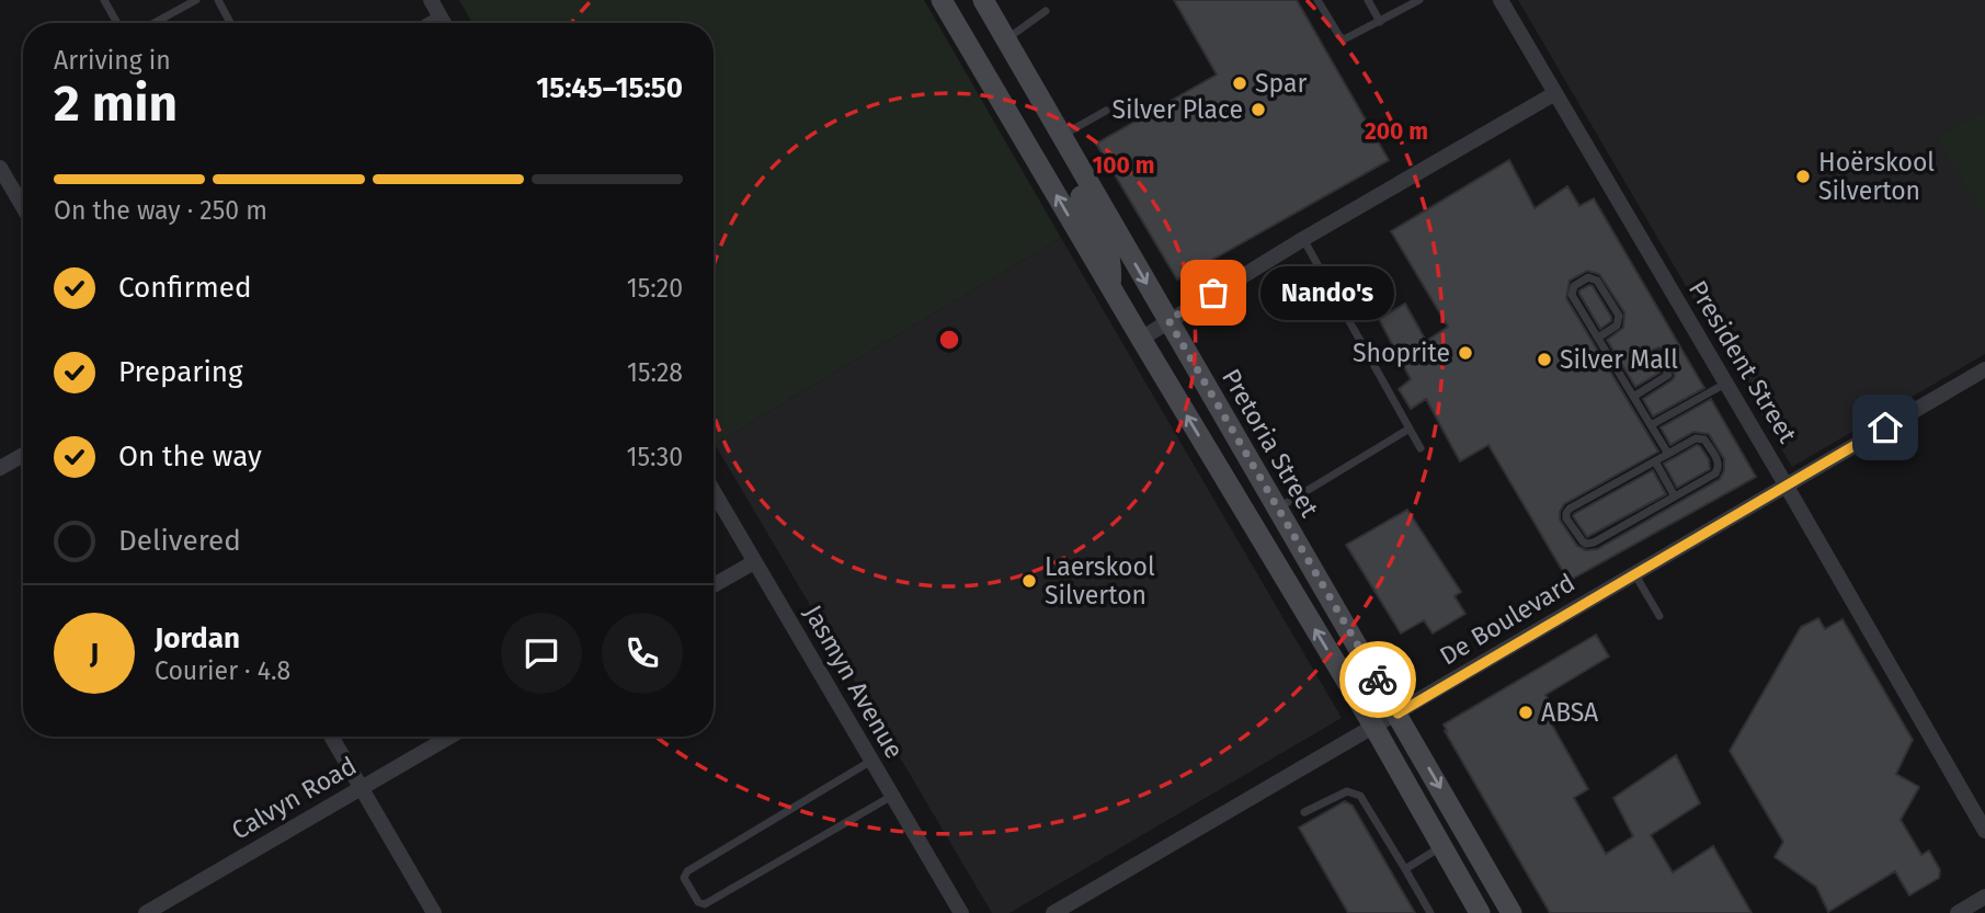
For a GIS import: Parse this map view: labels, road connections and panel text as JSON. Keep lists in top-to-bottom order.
{
  "streets": {
    "main road": ["Pretoria Street"],
    "street": [
      "President Street",
      "De Boulevard",
      "Jasmyn Avenue",
      "Calvyn Road"
    ]
  },
  "crossings": [
    ["President Street", "De Boulevard"],
    ["Pretoria Street", "De Boulevard"]
  ],
  "places": [
    "Spar",
    "Silver Place",
    "Hoërskool Silverton",
    "Nando's",
    "Shoprite",
    "Silver Mall",
    "Laerskool Silverton",
    "ABSA"
  ],
  "page": {
    "heading": ["2 min", "Arriving in", "15:45–15:50"],
    "panel": ["Jordan", "Courier · 4.8"],
    "bar": "On the way · 250 m",
    "list": [
      ["Confirmed", "15:20"],
      ["Preparing", "15:28"],
      ["On the way", "15:30"],
      "Delivered"
    ],
    "bubble": "Nando's",
    "round": "J"
  },
  "rings": ["200 m", "100 m"]
}
